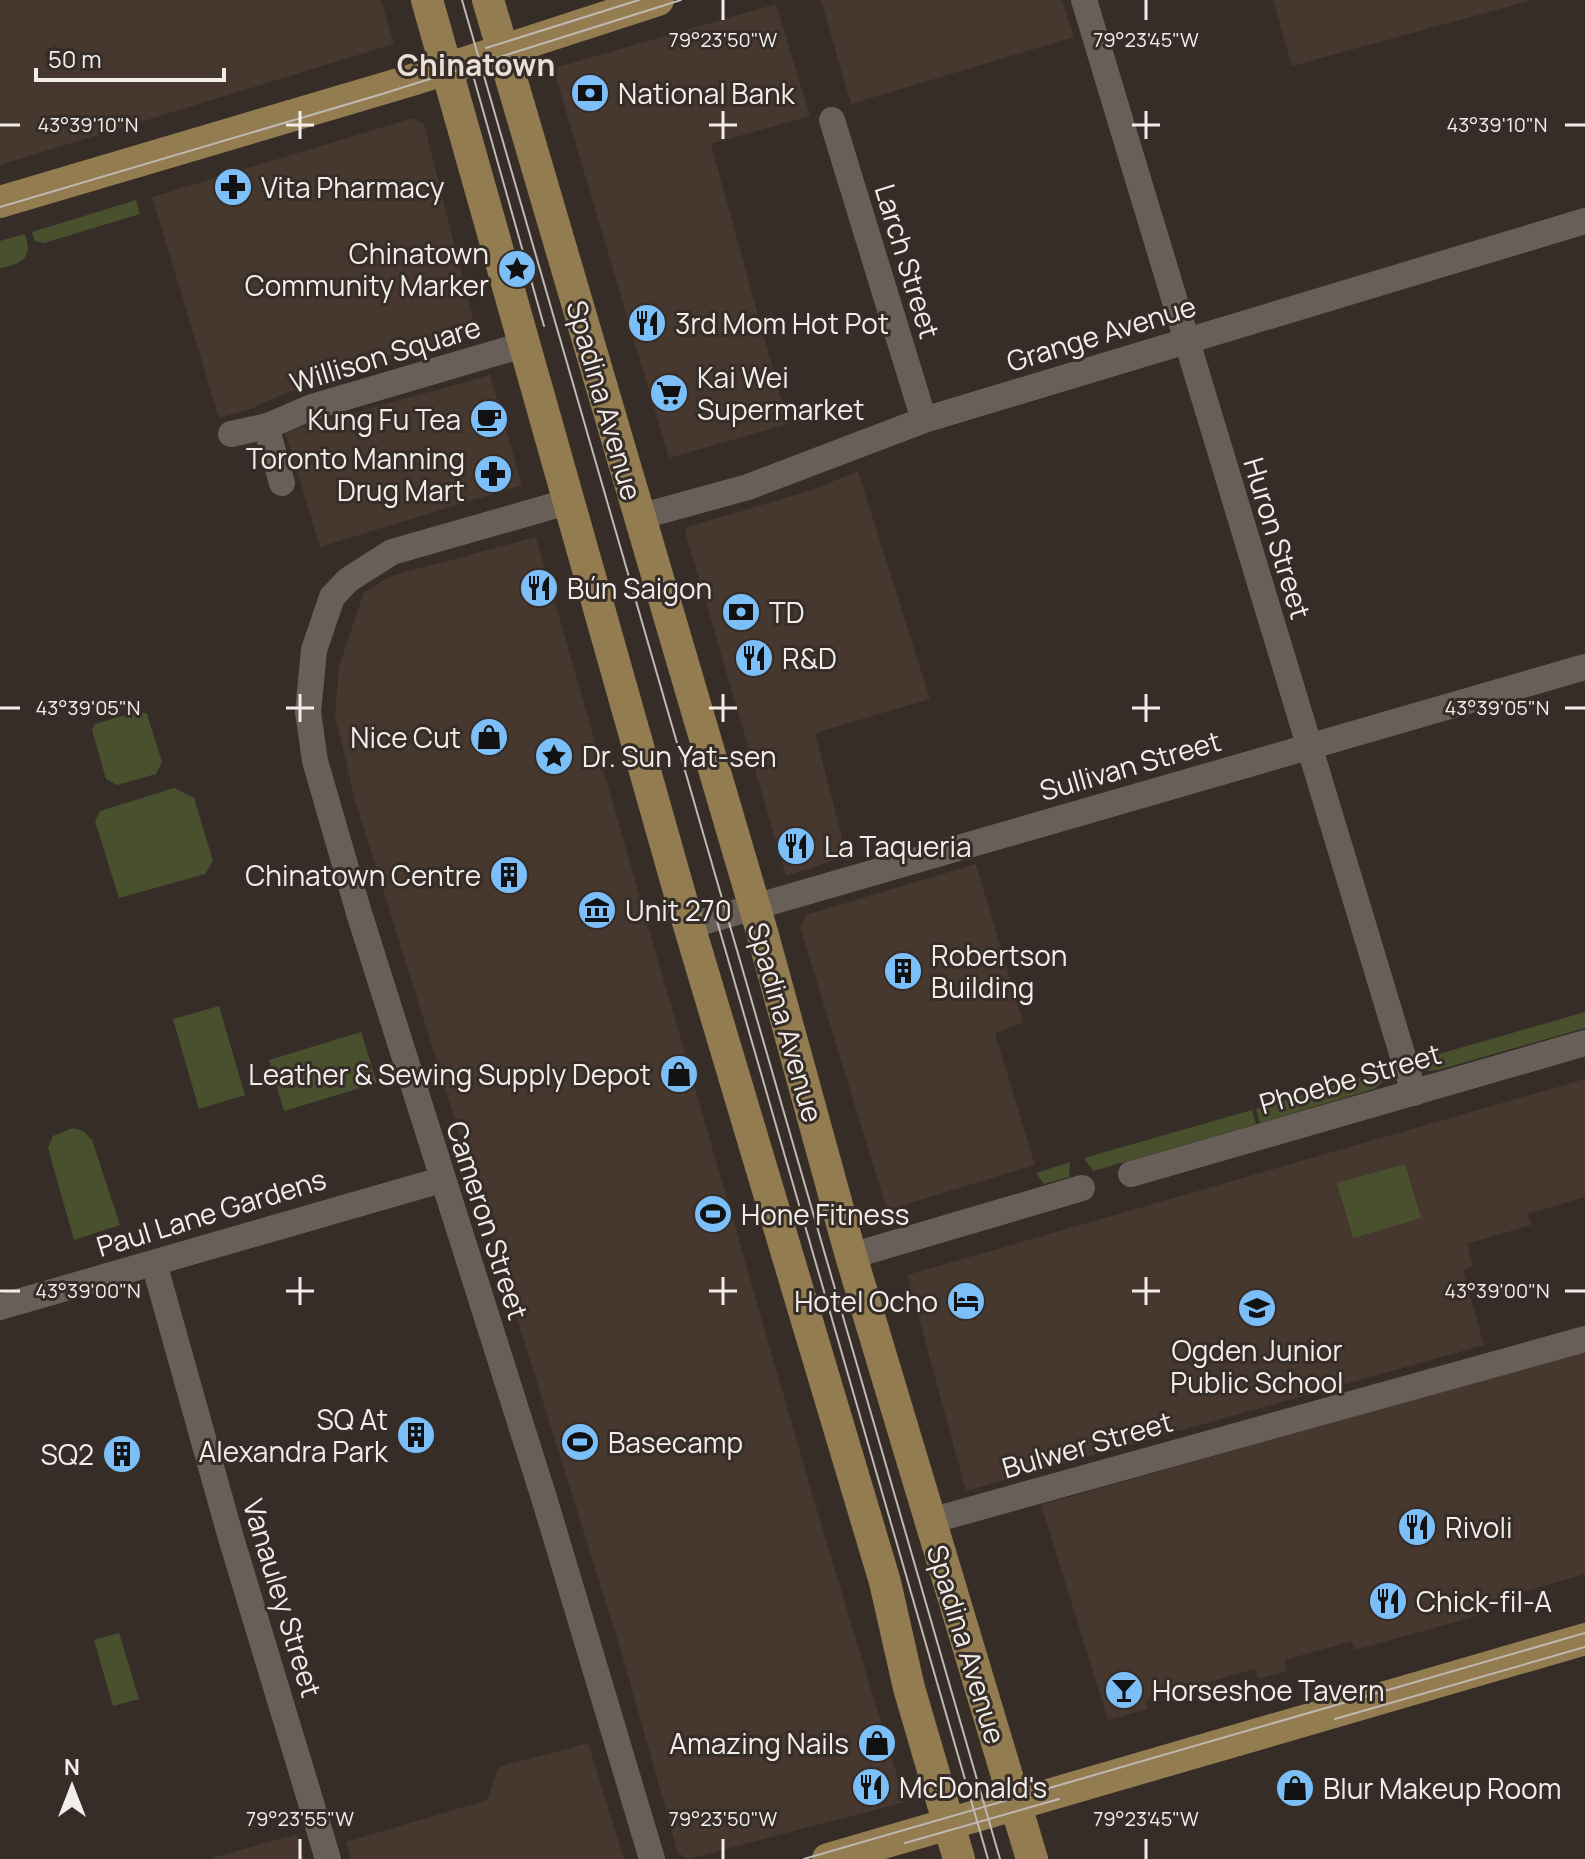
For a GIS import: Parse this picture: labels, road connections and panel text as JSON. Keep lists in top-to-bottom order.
{
  "streets": {
    "main road": ["Spadina Avenue"],
    "street": [
      "Larch Street",
      "Grange Avenue",
      "Willison Square",
      "Huron Street",
      "Sullivan Street",
      "Phoebe Street",
      "Paul Lane Gardens",
      "Cameron Street",
      "Bulwer Street",
      "Vanauley Street"
    ]
  },
  "crossings": [
    ["Larch Street", "Grange Avenue"],
    ["Grange Avenue", "Spadina Avenue"],
    ["Grange Avenue", "Huron Street"],
    ["Spadina Avenue", "Sullivan Street"],
    ["Spadina Avenue", "Bulwer Street"],
    ["Huron Street", "Sullivan Street"],
    ["Huron Street", "Phoebe Street"],
    ["Paul Lane Gardens", "Cameron Street"],
    ["Paul Lane Gardens", "Vanauley Street"]
  ],
  "districts": ["Chinatown"],
  "places": {
    "bank": ["National Bank", "TD"],
    "pharmacy": ["Vita Pharmacy", "Toronto Manning Drug Mart"],
    "place": ["Chinatown Community Marker", "Dr. Sun Yat-sen"],
    "restaurant": [
      "3rd Mom Hot Pot",
      "Bún Saigon",
      "R&D",
      "La Taqueria",
      "Rivoli",
      "Chick-fil-A",
      "McDonald's"
    ],
    "supermarket": ["Kai Wei Supermarket"],
    "cafe": ["Kung Fu Tea"],
    "shop": [
      "Nice Cut",
      "Leather & Sewing Supply Depot",
      "Amazing Nails",
      "Blur Makeup Room"
    ],
    "building": [
      "Chinatown Centre",
      "Robertson Building",
      "SQ At Alexandra Park",
      "SQ2"
    ],
    "museum": ["Unit 270"],
    "sports": ["Hone Fitness", "Basecamp"],
    "hotel": ["Hotel Ocho"],
    "school or university": ["Ogden Junior Public School"],
    "bar": ["Horseshoe Tavern"]
  },
  "scale_bar": "50 m",
  "north": "top",
  "coordinates": [
    "79°23'50\"W",
    "79°23'45\"W",
    "43°39'10\"N",
    "43°39'05\"N",
    "43°39'00\"N",
    "79°23'55\"W"
  ]
}
